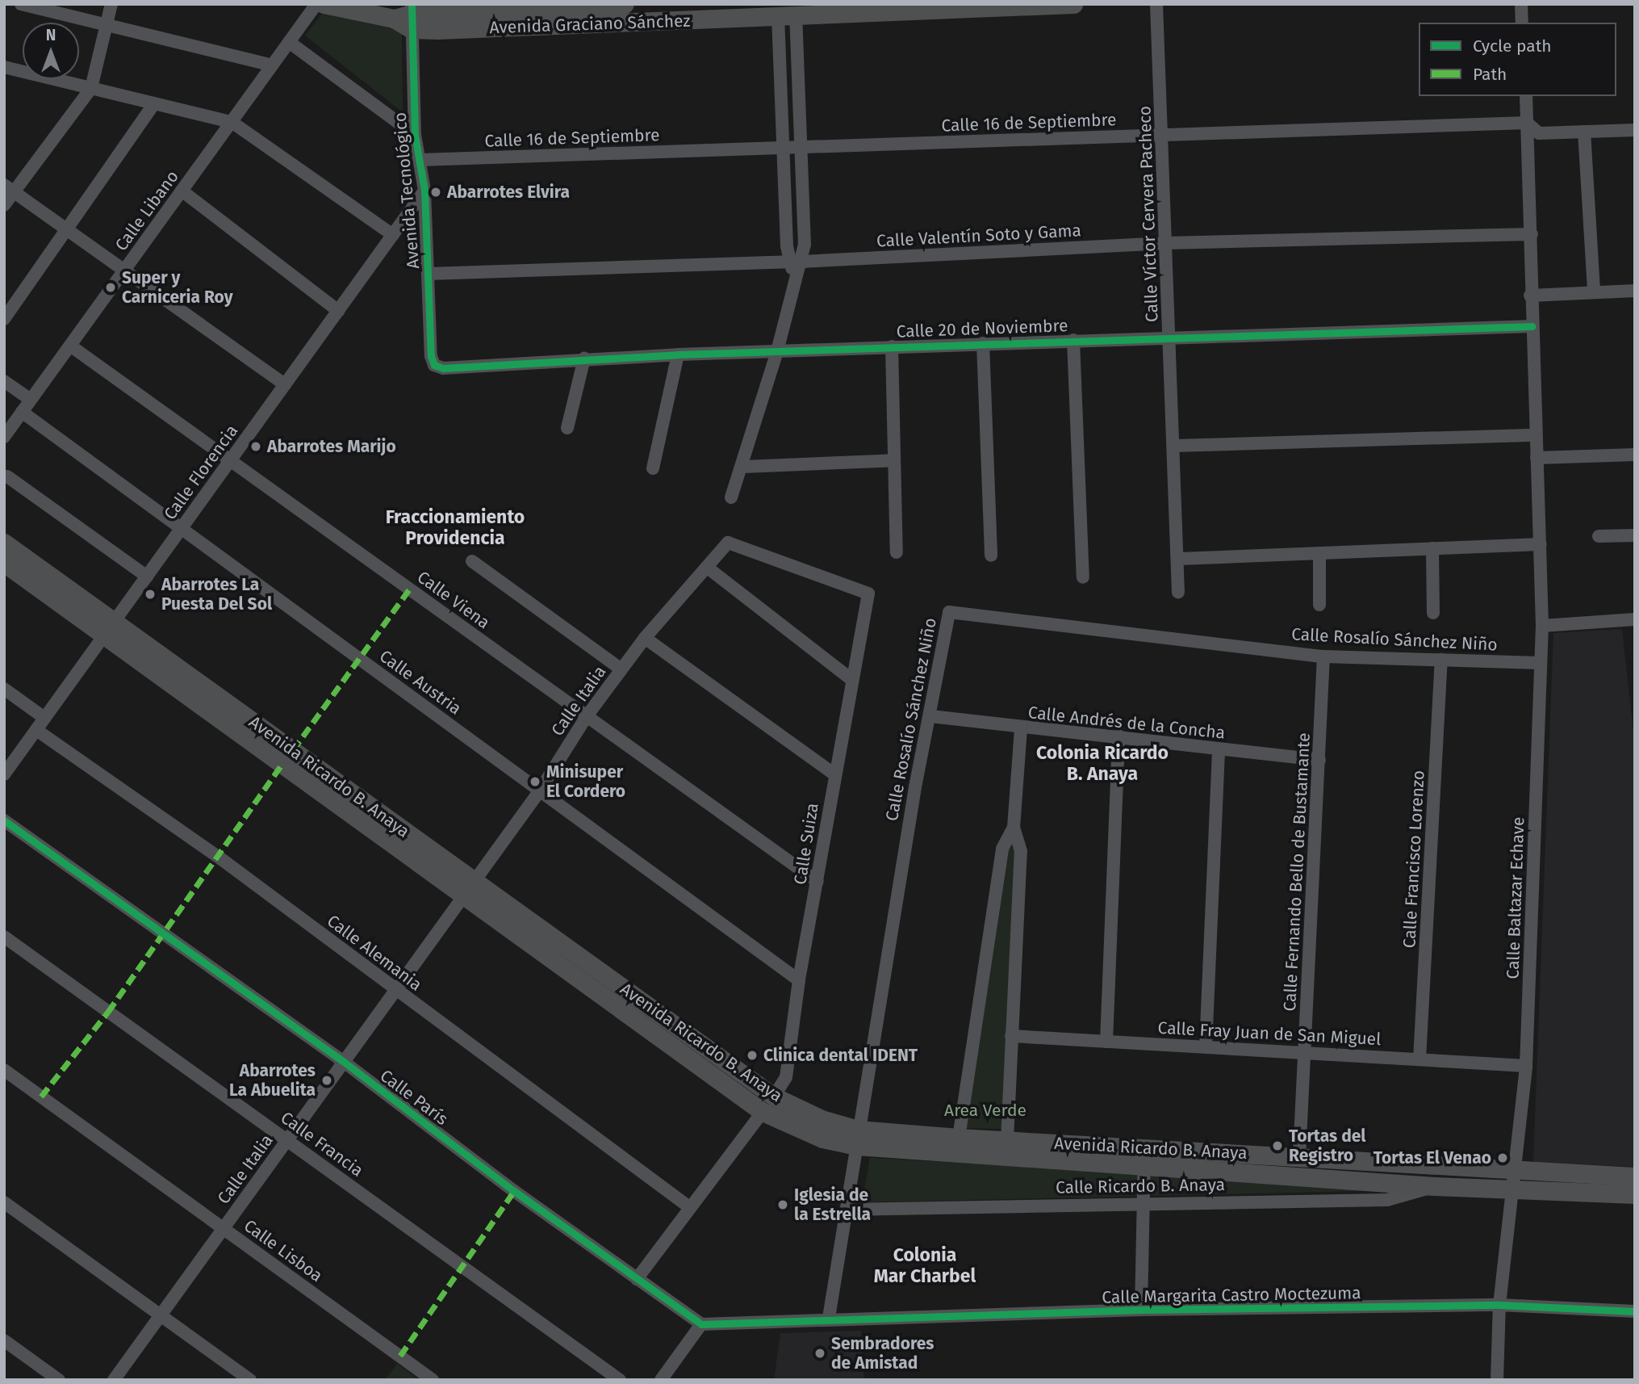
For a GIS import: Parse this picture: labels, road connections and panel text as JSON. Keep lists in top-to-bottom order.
{
  "streets": {
    "main road": ["Avenida Graciano Sánchez", "Avenida Ricardo B. Anaya"],
    "street": [
      "Calle 16 de Septiembre",
      "Avenida Tecnológico",
      "Calle Libano",
      "Calle Víctor Cervera Pacheco",
      "Calle Valentín Soto y Gama",
      "Calle 20 de Noviembre",
      "Calle Florencia",
      "Calle Viena",
      "Calle Rosalío Sánchez Niño",
      "Calle Austria",
      "Calle Italia",
      "Calle Andrés de la Concha",
      "Calle Suiza",
      "Calle Francisco Lorenzo",
      "Calle Fernando Bello de Bustamante",
      "Calle Baltazar Echave",
      "Calle Alemania",
      "Calle Fray Juan de San Miguel",
      "Calle París",
      "Calle Francia",
      "Calle Ricardo B. Anaya",
      "Calle Lisboa",
      "Calle Margarita Castro Moctezuma"
    ]
  },
  "crossings": [
    ["Avenida Graciano Sánchez", "Avenida Tecnológico"],
    ["Calle 16 de Septiembre", "Avenida Tecnológico"],
    ["Calle 16 de Septiembre", "Calle Víctor Cervera Pacheco"],
    ["Calle 16 de Septiembre", "Calle Baltazar Echave"],
    ["Avenida Tecnológico", "Calle Valentín Soto y Gama"],
    ["Avenida Tecnológico", "Calle 20 de Noviembre"],
    ["Avenida Tecnológico", "Calle Florencia"],
    ["Calle Libano", "Calle Viena"],
    ["Calle Libano", "Calle Austria"],
    ["Calle Víctor Cervera Pacheco", "Calle Valentín Soto y Gama"],
    ["Calle Víctor Cervera Pacheco", "Calle 20 de Noviembre"],
    ["Calle Valentín Soto y Gama", "Calle Baltazar Echave"],
    ["Calle 20 de Noviembre", "Calle Baltazar Echave"],
    ["Calle Florencia", "Calle Viena"],
    ["Calle Florencia", "Calle Austria"],
    ["Calle Florencia", "Avenida Ricardo B. Anaya"],
    ["Calle Florencia", "Calle Alemania"],
    ["Calle Viena", "Calle Italia"],
    ["Calle Viena", "Calle Suiza"],
    ["Calle Rosalío Sánchez Niño", "Calle Andrés de la Concha"],
    ["Calle Rosalío Sánchez Niño", "Avenida Ricardo B. Anaya"],
    ["Calle Rosalío Sánchez Niño", "Calle Francisco Lorenzo"],
    ["Calle Rosalío Sánchez Niño", "Calle Fernando Bello de Bustamante"],
    ["Calle Rosalío Sánchez Niño", "Calle Baltazar Echave"],
    ["Calle Rosalío Sánchez Niño", "Calle Ricardo B. Anaya"],
    ["Calle Rosalío Sánchez Niño", "Calle Margarita Castro Moctezuma"],
    ["Calle Austria", "Calle Italia"],
    ["Calle Austria", "Calle Suiza"],
    ["Calle Italia", "Avenida Ricardo B. Anaya"],
    ["Calle Italia", "Calle Suiza"],
    ["Calle Italia", "Calle Alemania"],
    ["Calle Italia", "Calle París"],
    ["Calle Italia", "Calle Francia"],
    ["Calle Italia", "Calle Lisboa"],
    ["Calle Andrés de la Concha", "Calle Fernando Bello de Bustamante"],
    ["Avenida Ricardo B. Anaya", "Calle Suiza"],
    ["Avenida Ricardo B. Anaya", "Calle Fernando Bello de Bustamante"],
    ["Avenida Ricardo B. Anaya", "Calle Baltazar Echave"],
    ["Avenida Ricardo B. Anaya", "Calle Ricardo B. Anaya"],
    ["Calle Francisco Lorenzo", "Calle Fray Juan de San Miguel"],
    ["Calle Fernando Bello de Bustamante", "Calle Fray Juan de San Miguel"],
    ["Calle Baltazar Echave", "Calle Fray Juan de San Miguel"],
    ["Calle Baltazar Echave", "Calle Margarita Castro Moctezuma"]
  ],
  "districts": ["Fraccionamiento Providencia", "Colonia Ricardo B. Anaya", "Colonia Mar Charbel"],
  "parks": ["Area Verde"],
  "places": [
    "Abarrotes Elvira",
    "Super y Carniceria Roy",
    "Abarrotes Marijo",
    "Abarrotes La Puesta Del Sol",
    "Minisuper El Cordero",
    "Clinica dental IDENT",
    "Abarrotes La Abuelita",
    "Tortas del Registro",
    "Tortas El Venao",
    "Iglesia de la Estrella",
    "Sembradores de Amistad"
  ],
  "legend": ["Cycle path", "Path"],
  "north": "top"
}
